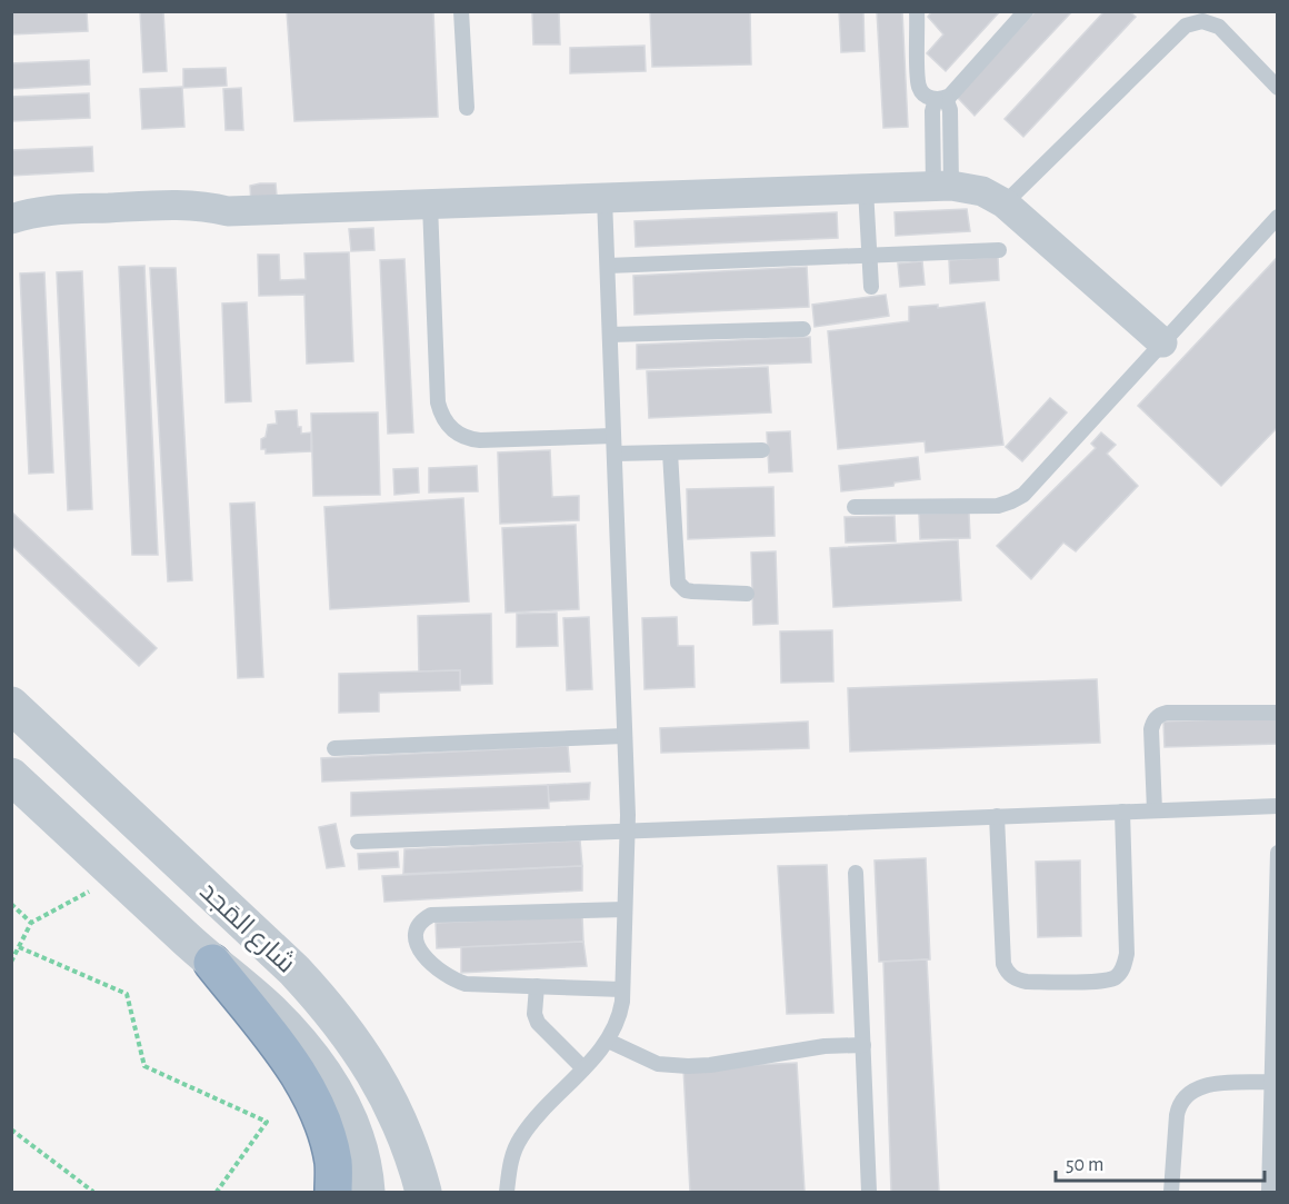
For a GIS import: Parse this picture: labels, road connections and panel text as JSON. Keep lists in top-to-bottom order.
{
  "streets": {
    "street": ["شارع المَجد"]
  },
  "scale_bar": "50 m"
}
